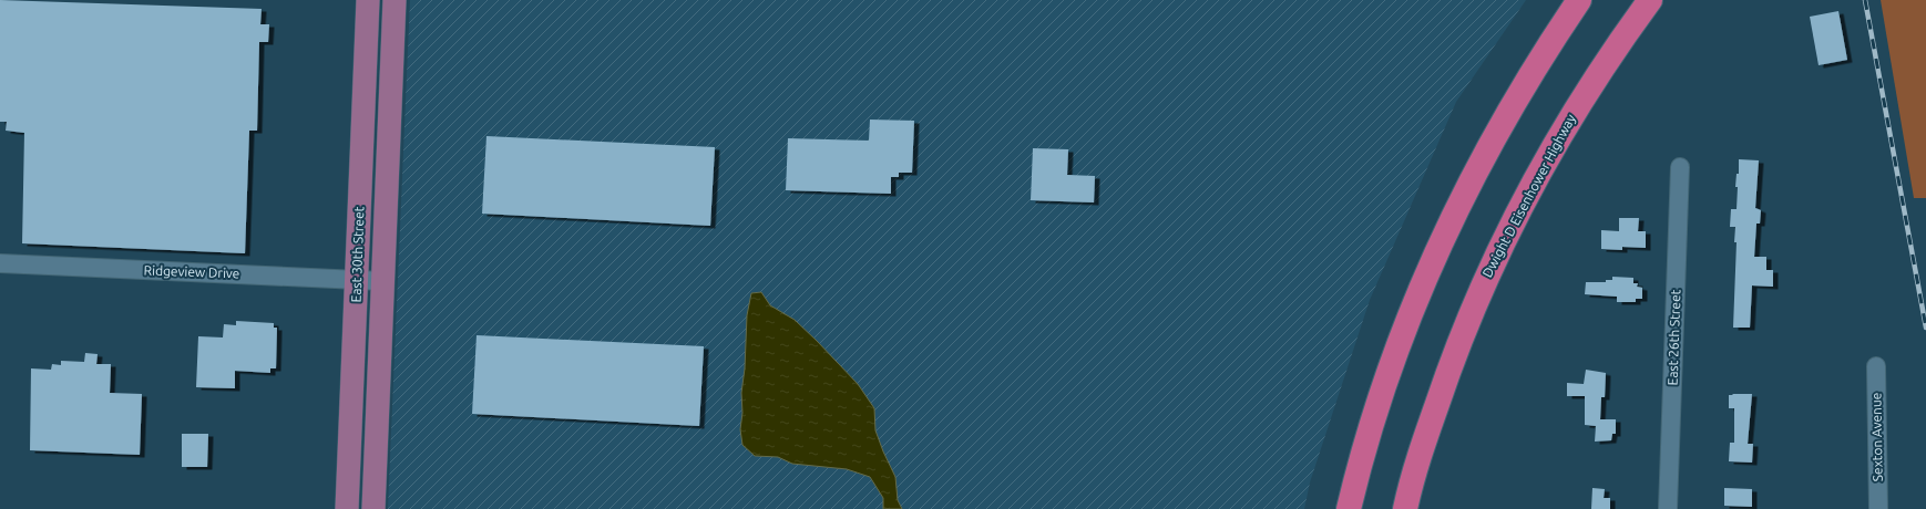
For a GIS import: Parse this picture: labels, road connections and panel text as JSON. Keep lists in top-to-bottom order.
{
  "streets": {
    "highway": ["Dwight D Eisenhower Highway"],
    "main road": ["East 30th Street"],
    "street": ["Ridgeview Drive", "East 26th Street", "Sexton Avenue"]
  },
  "crossings": [
    ["East 30th Street", "Ridgeview Drive"]
  ]
}
